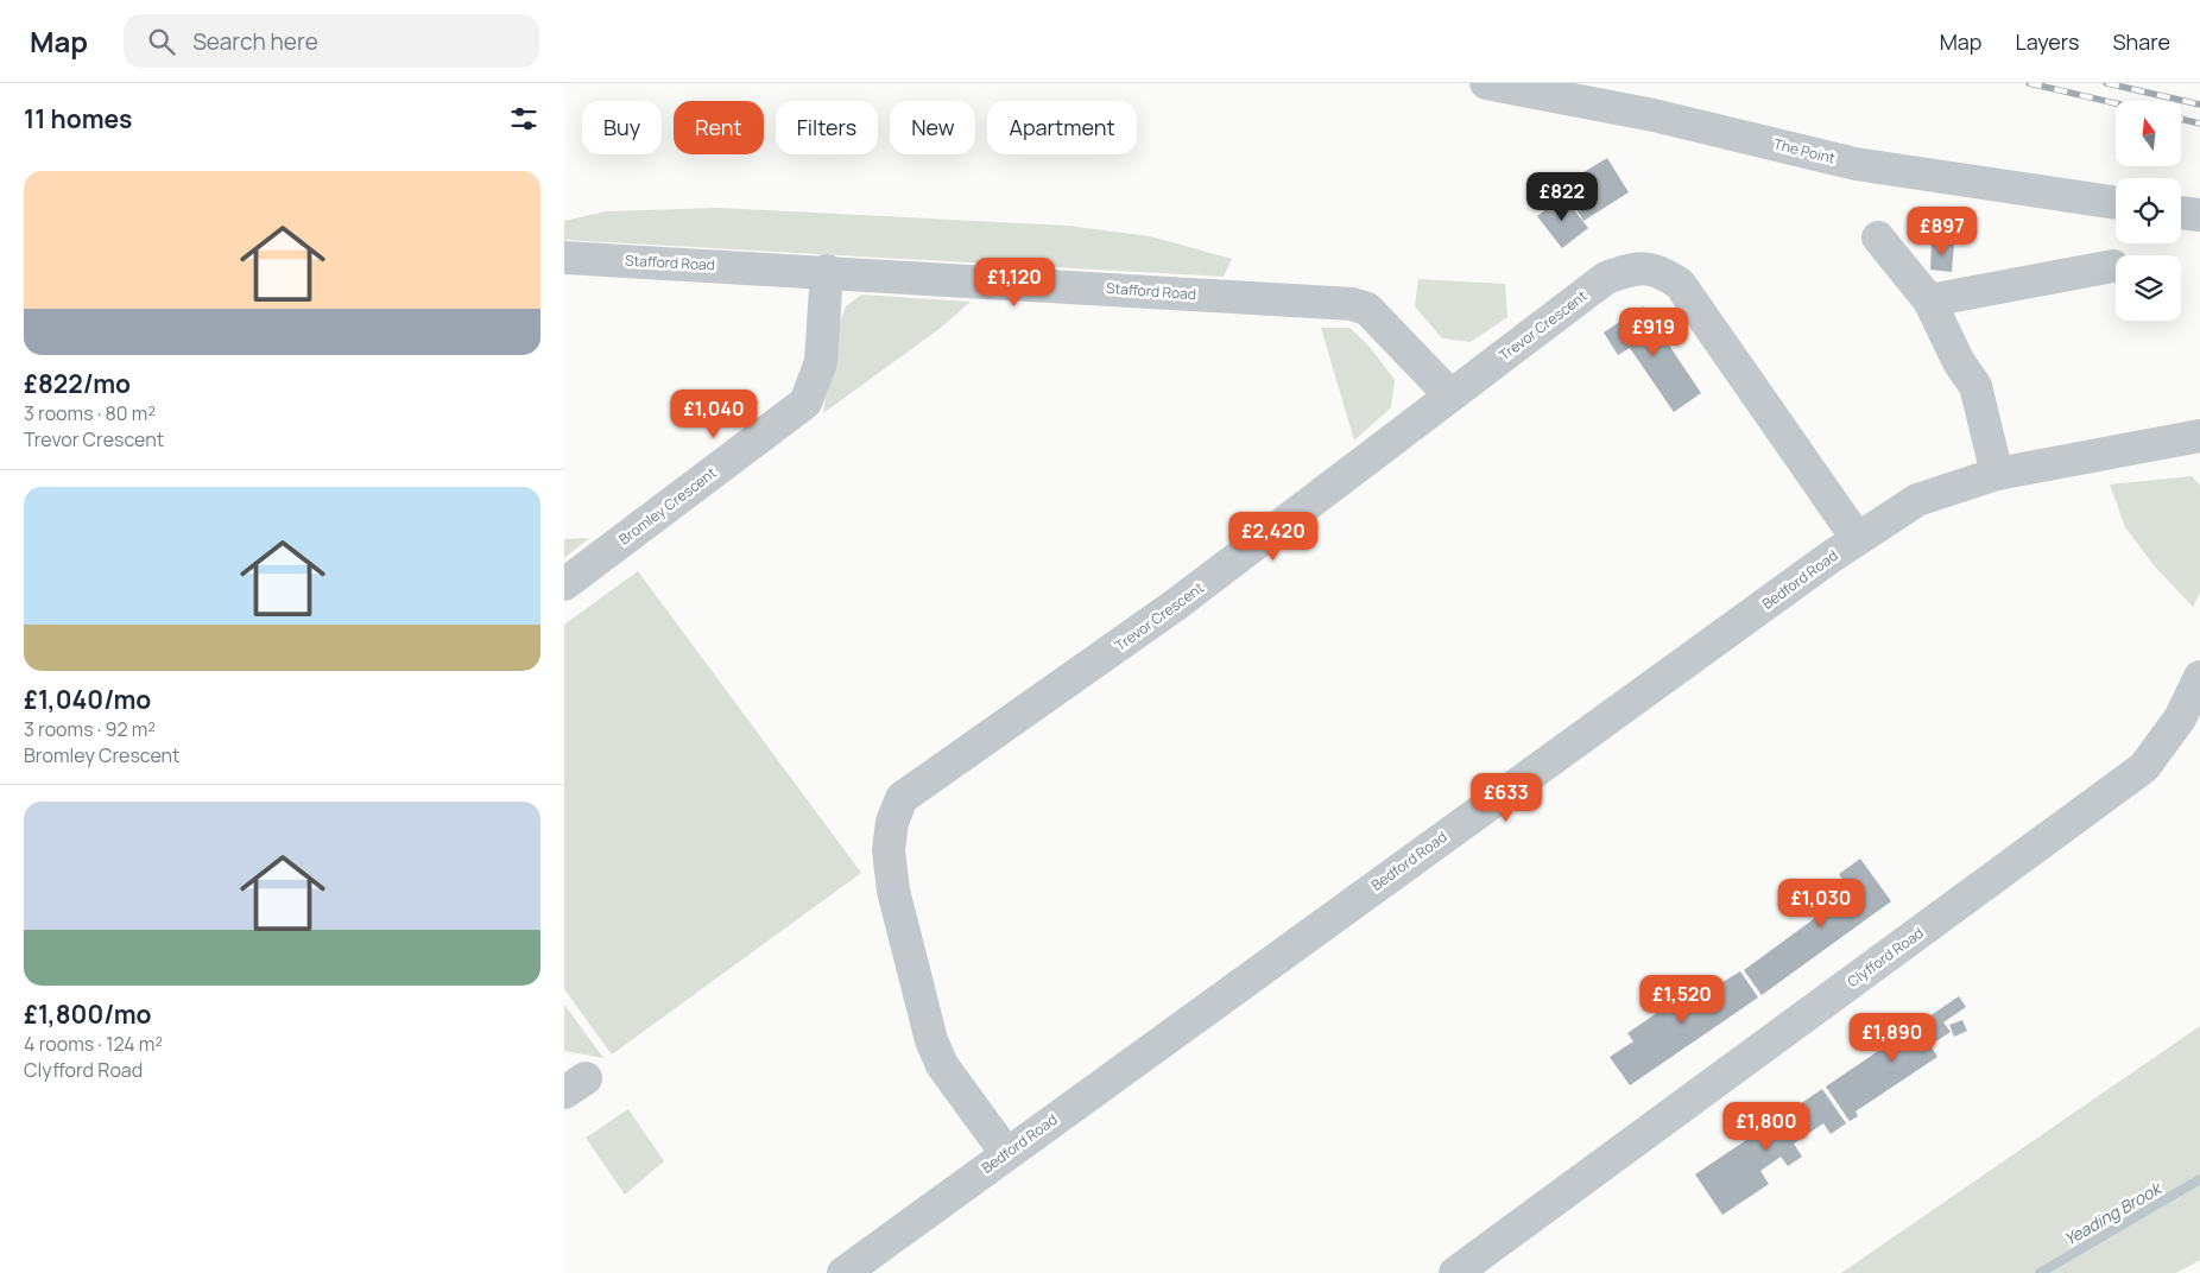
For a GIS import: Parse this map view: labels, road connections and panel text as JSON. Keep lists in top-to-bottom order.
{
  "streets": {
    "street": [
      "The Point",
      "Stafford Road",
      "Trevor Crescent",
      "Bromley Crescent",
      "Bedford Road",
      "Clyfford Road"
    ]
  },
  "crossings": [
    ["Stafford Road", "Trevor Crescent"],
    ["Stafford Road", "Bromley Crescent"],
    ["Trevor Crescent", "Bedford Road"]
  ],
  "water": ["Yeading Brook"],
  "north": "top",
  "page": {
    "header": "Map",
    "search": "Search here",
    "nav": ["Map", "Layers", "Share"],
    "heading": "11 homes",
    "chip": [
      "Buy",
      "Rent",
      "Filters",
      "New",
      "Apartment"
    ],
    "list": [
      {
        "name": "£822/mo",
        "note": "3 rooms · 80 m² · Trevor Crescent"
      },
      {
        "name": "£1,040/mo",
        "note": "3 rooms · 92 m² · Bromley Crescent"
      },
      {
        "name": "£1,800/mo",
        "note": "4 rooms · 124 m² · Clyfford Road"
      }
    ],
    "price": [
      "£822",
      "£897",
      "£1,120",
      "£919",
      "£1,040",
      "£2,420",
      "£633",
      "£1,030",
      "£1,520",
      "£1,890",
      "£1,800"
    ]
  }
}
